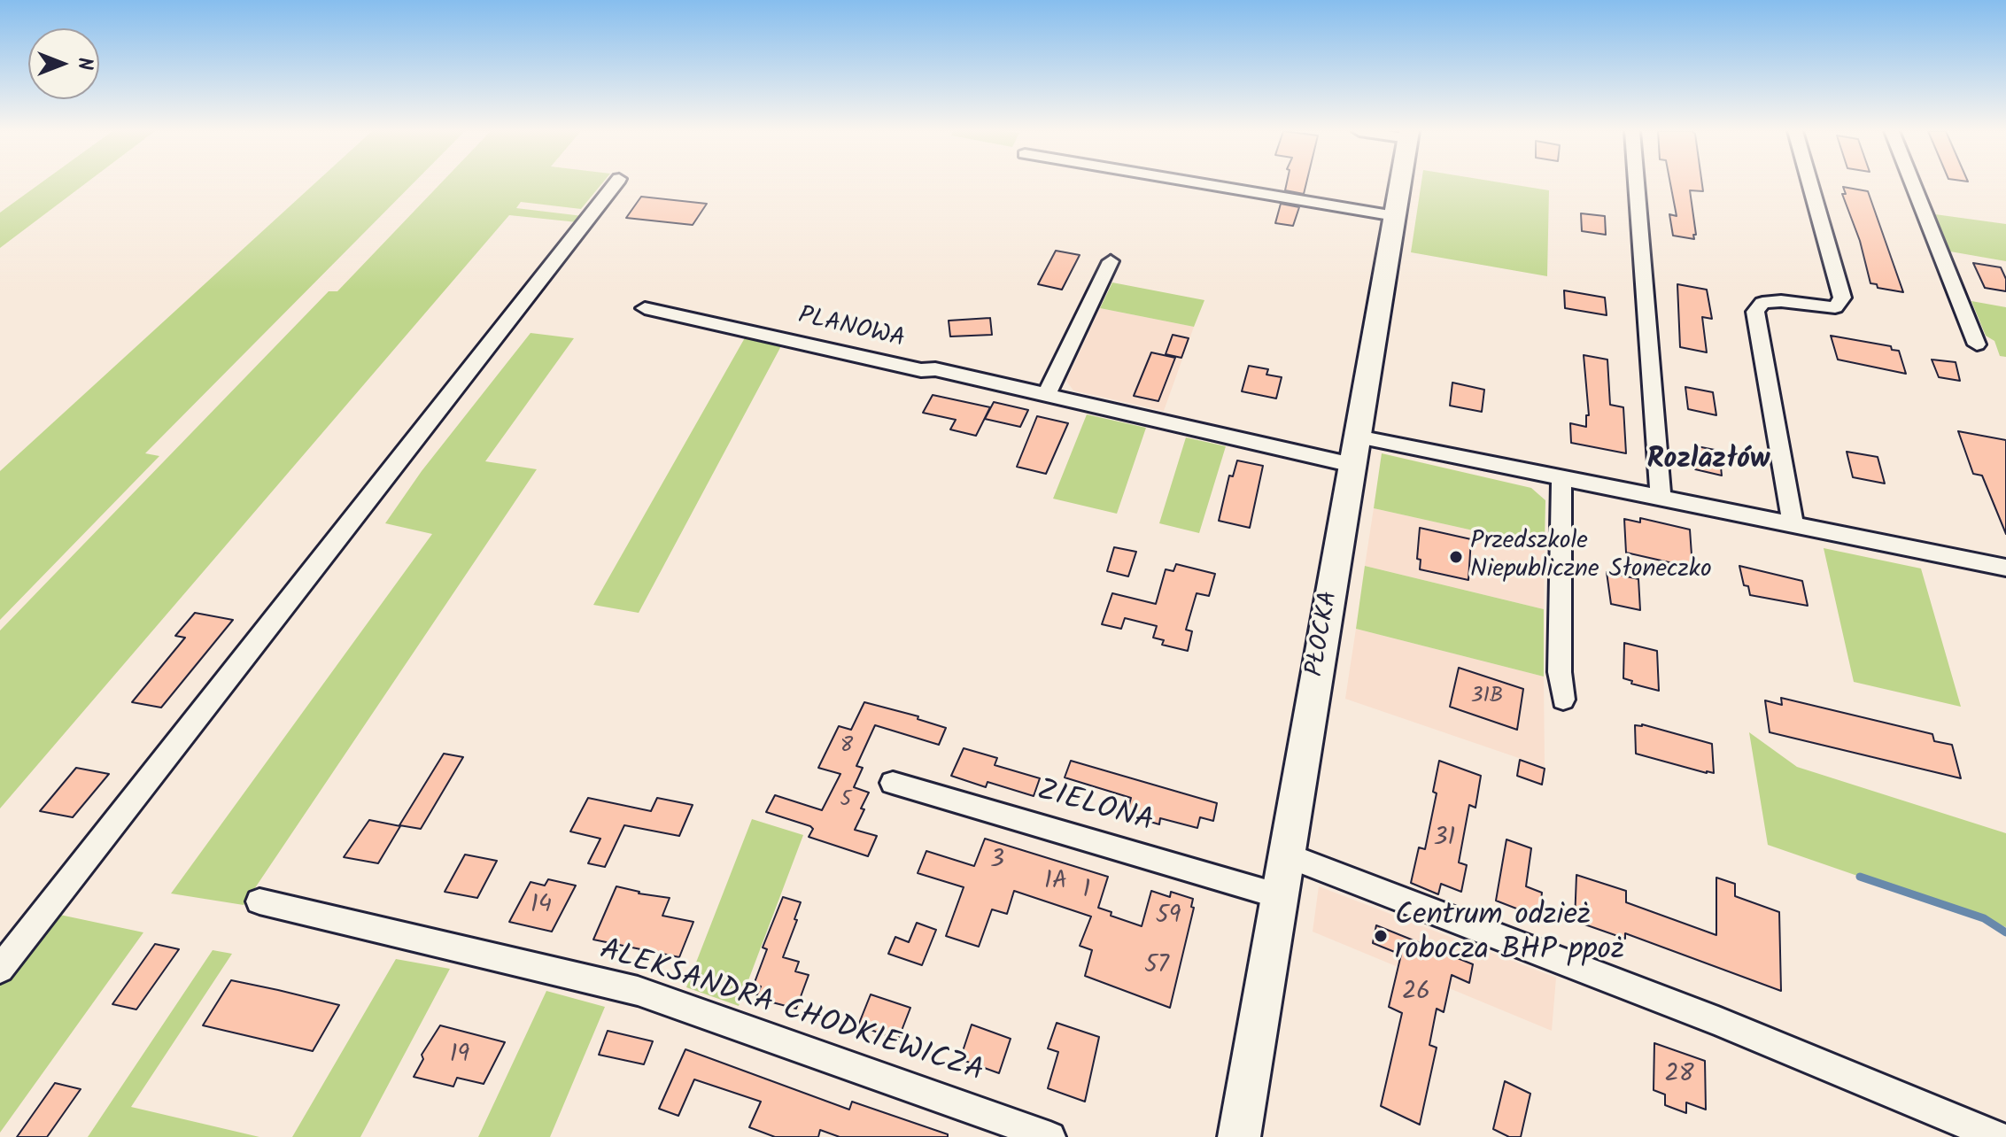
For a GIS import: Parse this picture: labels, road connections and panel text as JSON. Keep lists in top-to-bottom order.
{
  "streets": {
    "street": [
      "PLANOWA",
      "PŁOCKA",
      "ZIELONA",
      "ALEKSANDRA CHODKIEWICZA"
    ]
  },
  "crossings": [
    ["PLANOWA", "PŁOCKA"],
    ["PŁOCKA", "ZIELONA"]
  ],
  "districts": ["Rozlazłów"],
  "places": ["Przedszkole Niepubliczne Słoneczko", "Centrum odzież robocza BHP ppoż"],
  "house_numbers": [
    "31B",
    "8",
    "5",
    "31",
    "3",
    "1A",
    "1",
    "14",
    "59",
    "57",
    "26",
    "19",
    "28"
  ],
  "north": "right"
}
